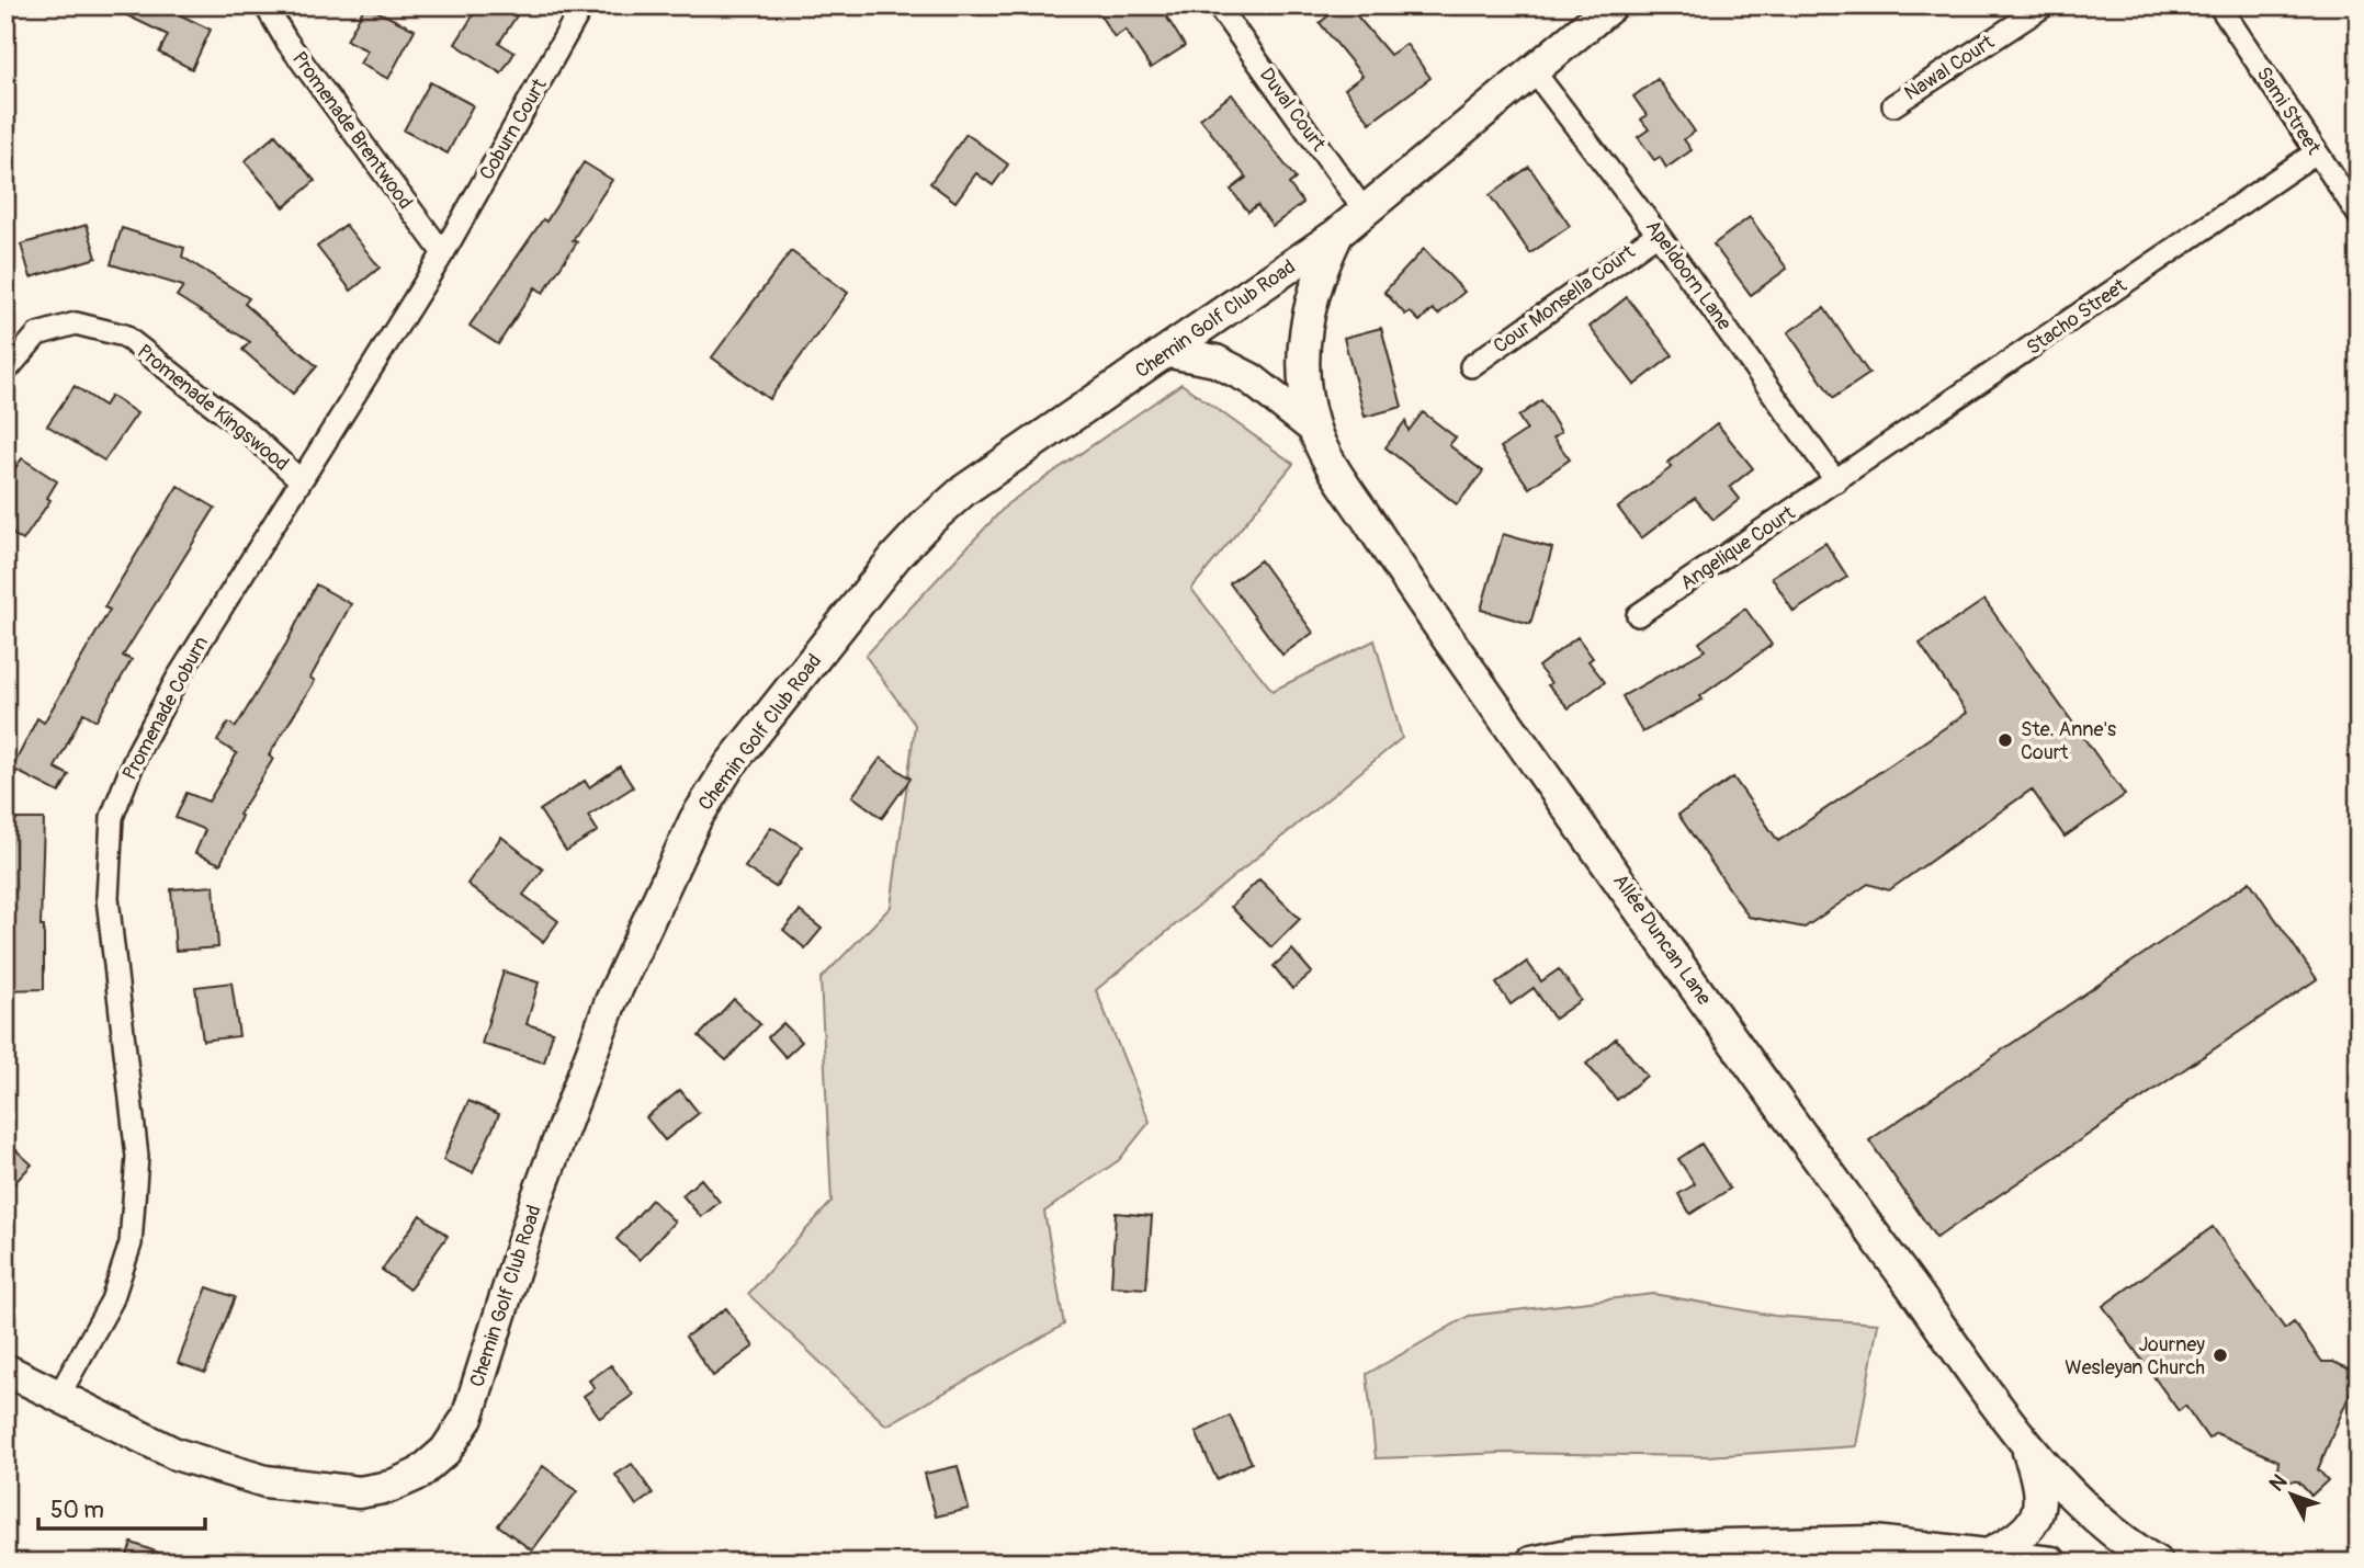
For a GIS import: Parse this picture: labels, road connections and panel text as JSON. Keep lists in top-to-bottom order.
{
  "streets": {
    "street": [
      "Nawal Court",
      "Duval Court",
      "Sami Street",
      "Coburn Court",
      "Promenade Brentwood",
      "Apeldoorn Lane",
      "Cour Monsella Court",
      "Stacho Street",
      "Chemin Golf Club Road",
      "Promenade Kingswood",
      "Angelique Court",
      "Promenade Coburn",
      "Allée Duncan Lane"
    ]
  },
  "crossings": [
    ["Duval Court", "Chemin Golf Club Road"],
    ["Sami Street", "Stacho Street"],
    ["Coburn Court", "Promenade Brentwood"],
    ["Coburn Court", "Promenade Coburn"],
    ["Promenade Brentwood", "Promenade Coburn"],
    ["Apeldoorn Lane", "Cour Monsella Court"],
    ["Apeldoorn Lane", "Stacho Street"],
    ["Apeldoorn Lane", "Chemin Golf Club Road"],
    ["Apeldoorn Lane", "Angelique Court"],
    ["Stacho Street", "Angelique Court"],
    ["Chemin Golf Club Road", "Promenade Coburn"],
    ["Promenade Kingswood", "Promenade Coburn"]
  ],
  "places": ["Ste. Anne's Court", "Journey Wesleyan Church"],
  "scale_bar": "50 m",
  "north": "top left"
}
